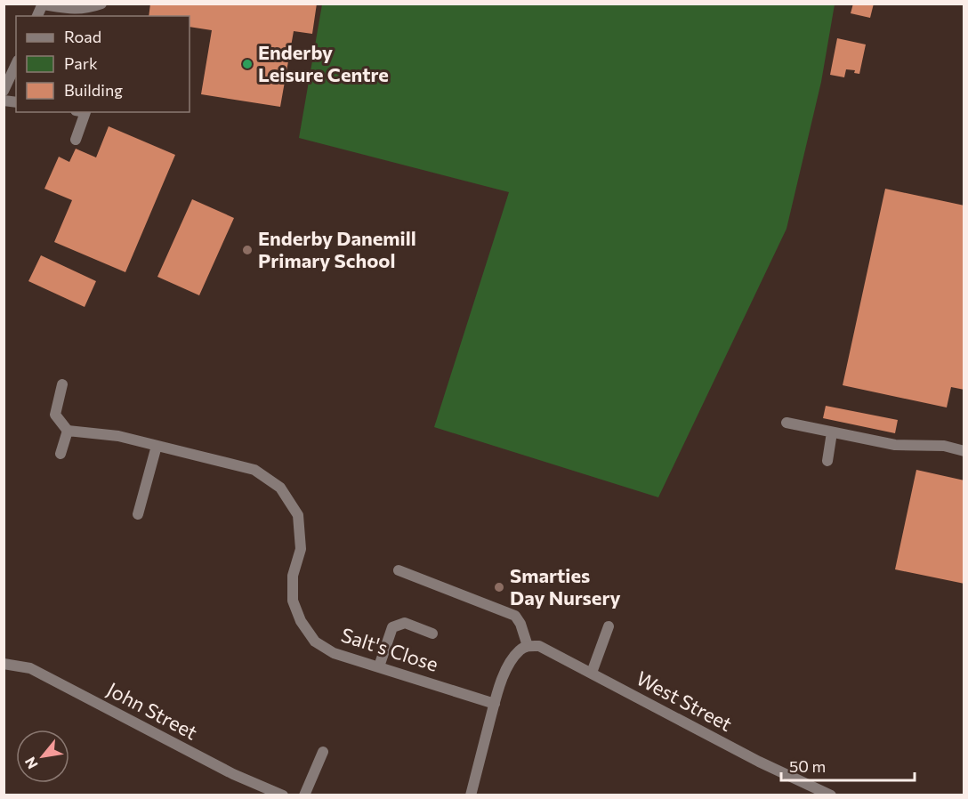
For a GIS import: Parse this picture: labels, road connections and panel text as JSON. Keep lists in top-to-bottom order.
{
  "streets": {
    "street": ["Salt's Close", "West Street", "John Street"]
  },
  "places": ["Enderby Leisure Centre", "Enderby Danemill Primary School", "Smarties Day Nursery"],
  "legend": ["Road", "Park", "Building"],
  "scale_bar": "50 m",
  "north": "bottom left"
}
